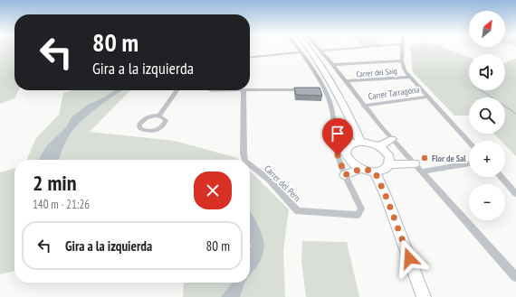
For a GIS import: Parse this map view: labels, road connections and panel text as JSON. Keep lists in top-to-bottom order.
{
  "streets": {
    "street": ["Carrer del Saig", "Carrer Tarragona", "Carrer del Pern"]
  },
  "places": ["Flor de Sal"],
  "north": "top right",
  "page": {
    "map_buttons": ["+", "−"],
    "turn": ["80 m", "Gira a la izquierda"],
    "heading": ["2 min", "140 m · 21:26"],
    "list": [
      {
        "name": "Gira a la izquierda",
        "value": "80 m"
      }
    ]
  }
}
